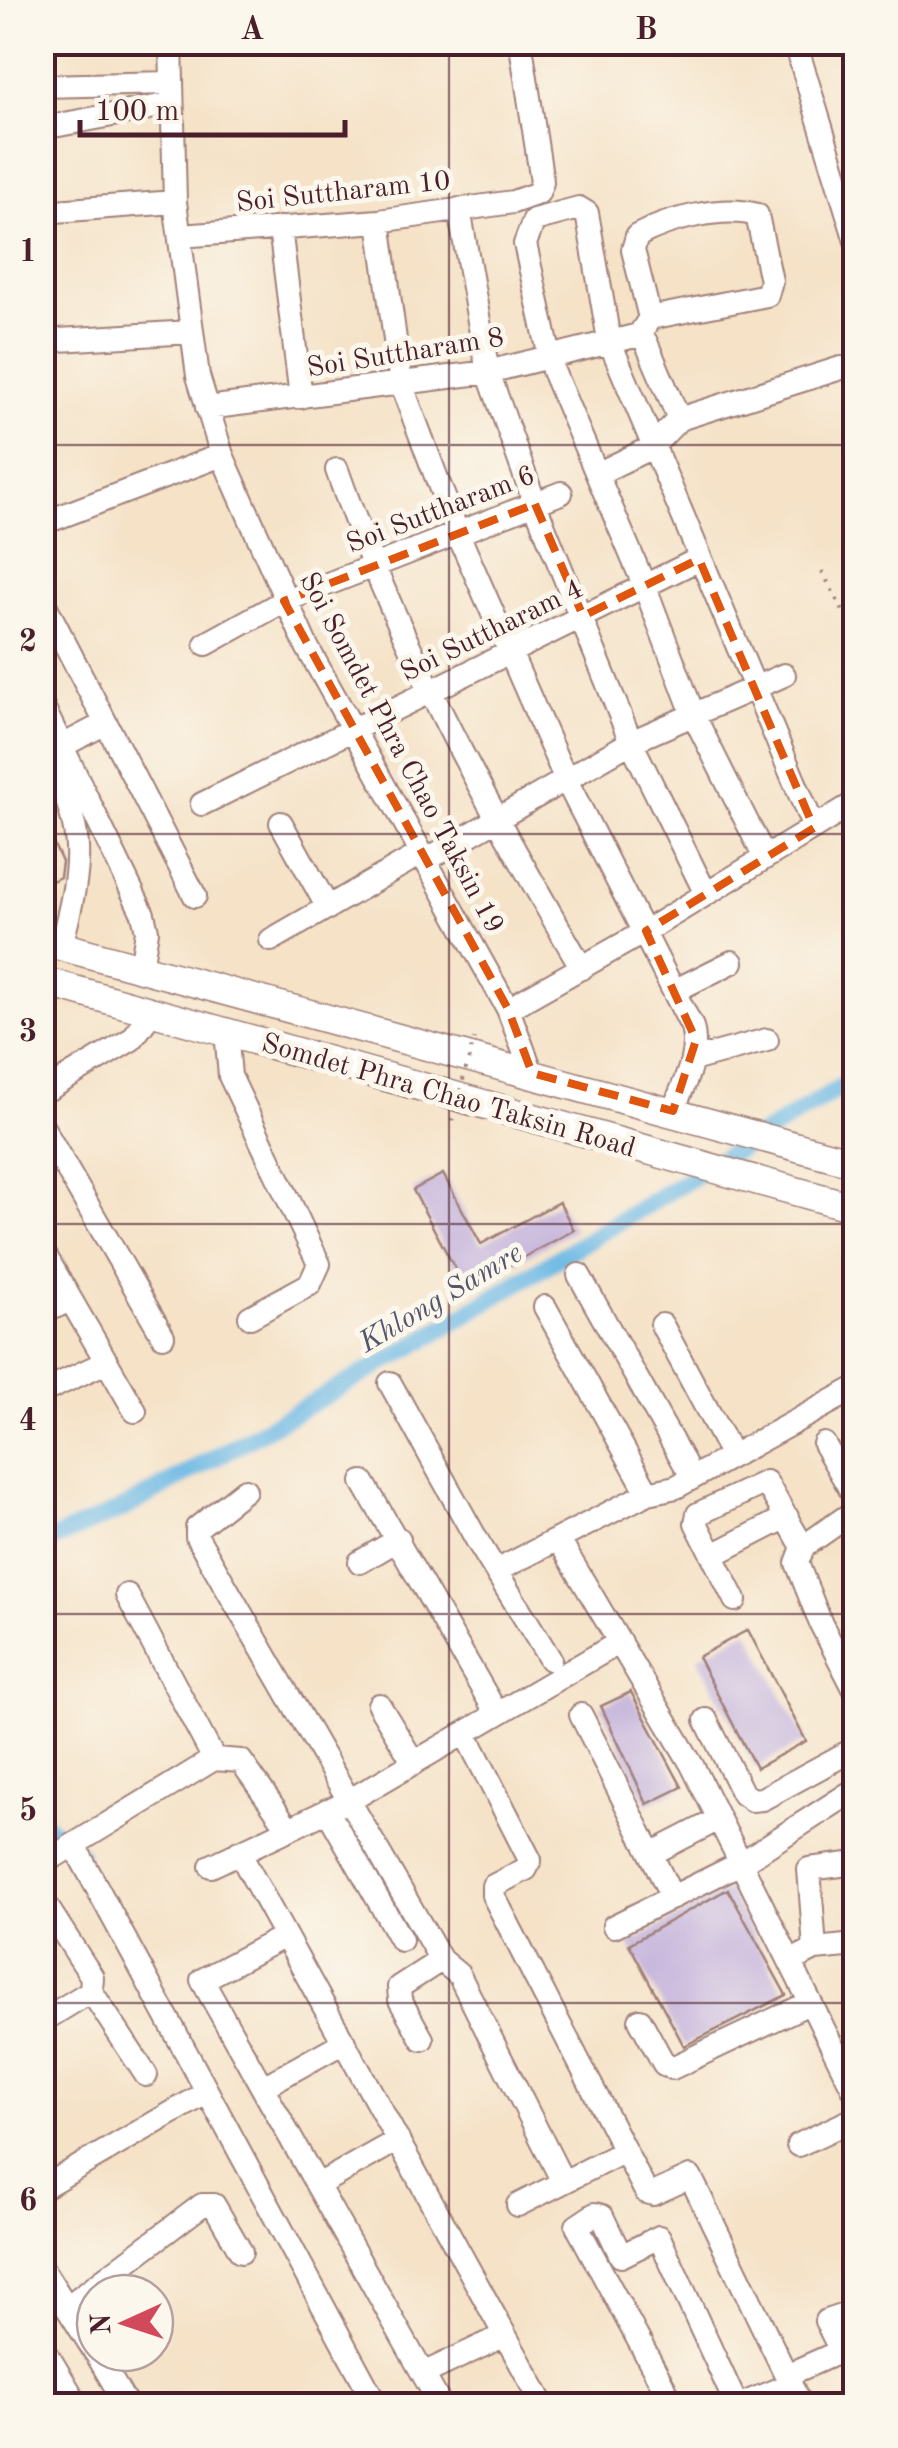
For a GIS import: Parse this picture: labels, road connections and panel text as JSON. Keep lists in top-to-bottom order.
{
  "streets": {
    "main road": ["Somdet Phra Chao Taksin Road"],
    "street": [
      "Soi Suttharam 10",
      "Soi Suttharam 8",
      "Soi Suttharam 6",
      "Soi Suttharam 4",
      "Soi Somdet Phra Chao Taksin 19"
    ]
  },
  "crossings": [
    ["Soi Suttharam 10", "Soi Somdet Phra Chao Taksin 19"],
    ["Soi Suttharam 8", "Soi Somdet Phra Chao Taksin 19"],
    ["Soi Suttharam 6", "Soi Somdet Phra Chao Taksin 19"],
    ["Soi Suttharam 4", "Soi Somdet Phra Chao Taksin 19"],
    ["Soi Somdet Phra Chao Taksin 19", "Somdet Phra Chao Taksin Road"]
  ],
  "water": ["Khlong Samre"],
  "scale_bar": "100 m",
  "north": "left",
  "grid": {
    "columns": ["A", "B"],
    "rows": [
      "1",
      "2",
      "3",
      "4",
      "5",
      "6"
    ]
  }
}
